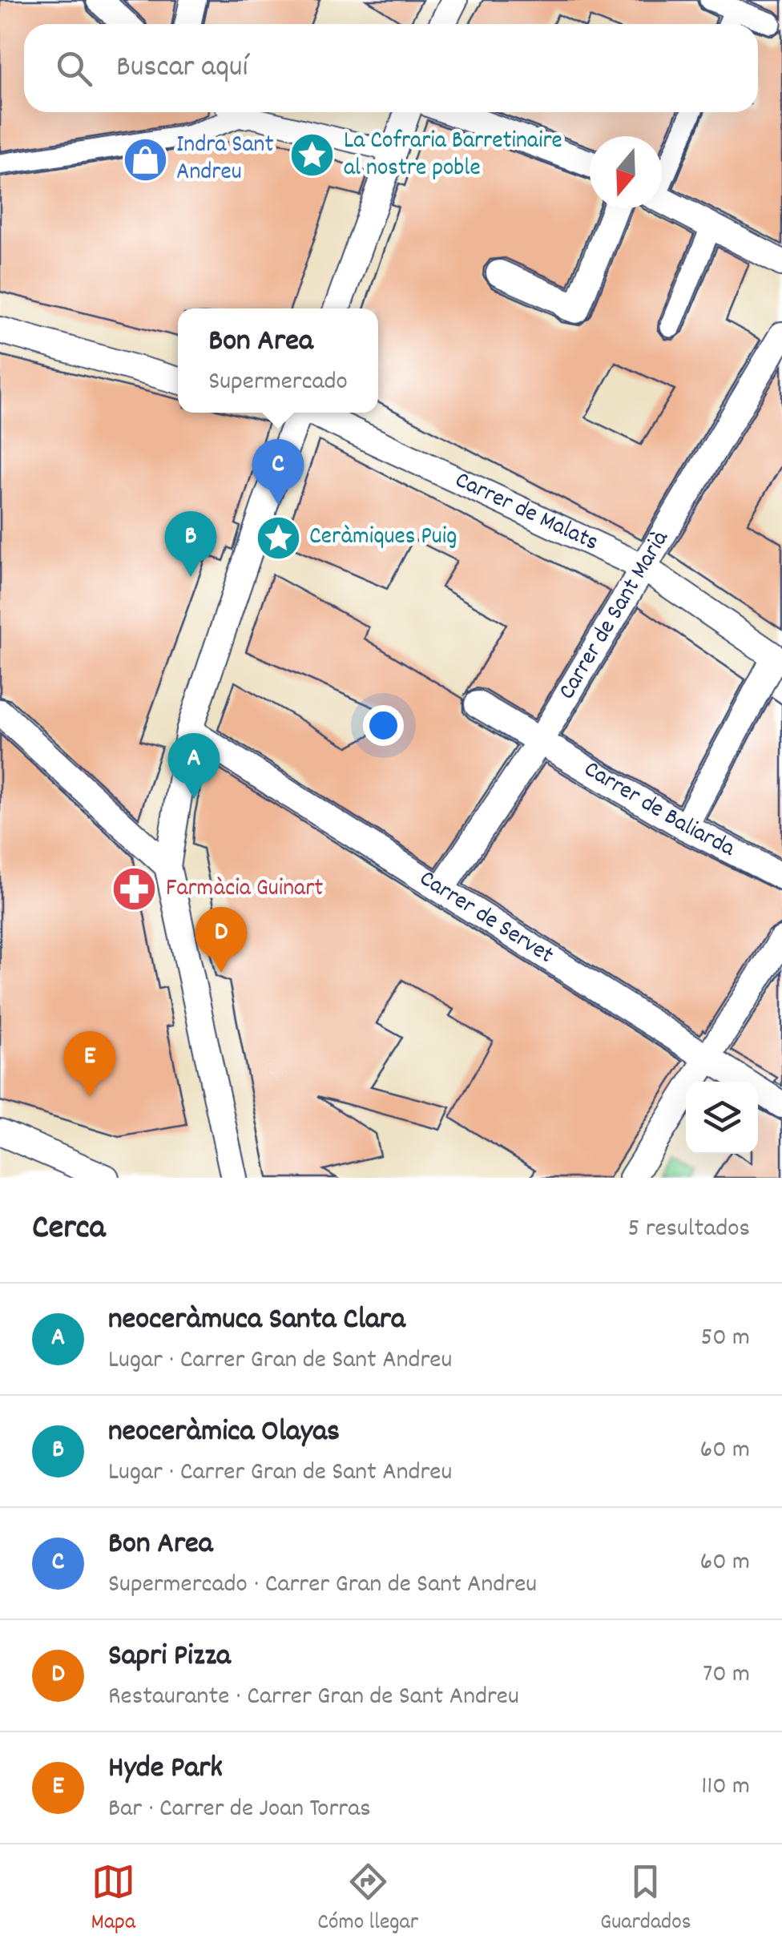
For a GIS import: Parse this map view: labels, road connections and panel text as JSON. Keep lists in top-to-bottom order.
{
  "streets": {
    "street": [
      "Carrer de Malats",
      "Carrer de Sant Marià",
      "Carrer de Baliarda",
      "Carrer de Servet"
    ]
  },
  "crossings": [
    ["Carrer de Malats", "Carrer de Sant Marià"],
    ["Carrer de Sant Marià", "Carrer de Baliarda"],
    ["Carrer de Sant Marià", "Carrer de Servet"]
  ],
  "places": {
    "place": ["La Cofraria Barretinaire al nostre poble", "Ceràmiques Puig"],
    "shop": ["Indra Sant Andreu"],
    "pharmacy": ["Farmàcia Guinart"]
  },
  "north": "bottom",
  "page": {
    "search": "Buscar aquí",
    "popup": ["Bon Area", "Supermercado"],
    "pins": [
      "C",
      "B",
      "A",
      "D",
      "E"
    ],
    "heading": ["Cerca", "5 resultados"],
    "list": [
      {
        "mark": "A",
        "name": "neoceràmuca Santa Clara",
        "note": "Lugar · Carrer Gran de Sant Andreu",
        "value": "50 m"
      },
      {
        "mark": "B",
        "name": "neoceràmica Olayas",
        "note": "Lugar · Carrer Gran de Sant Andreu",
        "value": "60 m"
      },
      {
        "mark": "C",
        "name": "Bon Area",
        "note": "Supermercado · Carrer Gran de Sant Andreu",
        "value": "60 m"
      },
      {
        "mark": "D",
        "name": "Sapri Pizza",
        "note": "Restaurante · Carrer Gran de Sant Andreu",
        "value": "70 m"
      },
      {
        "mark": "E",
        "name": "Hyde Park",
        "note": "Bar · Carrer de Joan Torras",
        "value": "110 m"
      }
    ],
    "nav": ["Mapa", "Cómo llegar", "Guardados"]
  }
}
